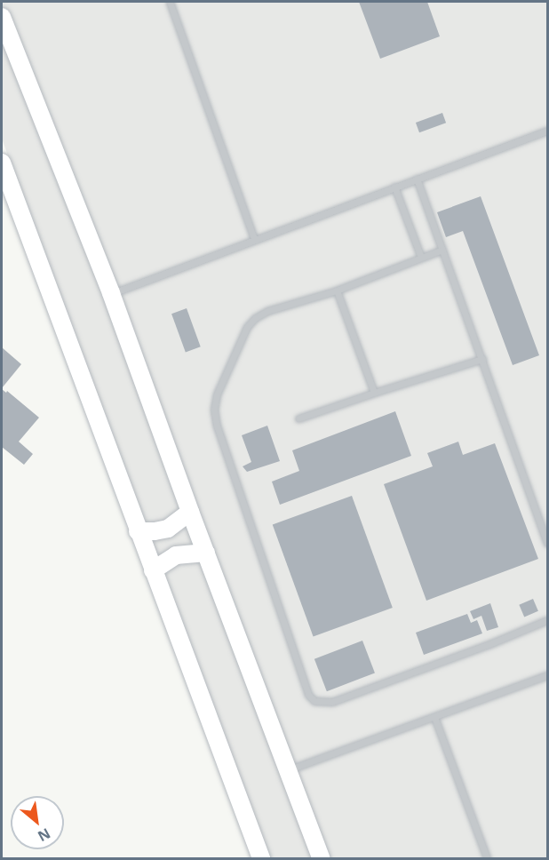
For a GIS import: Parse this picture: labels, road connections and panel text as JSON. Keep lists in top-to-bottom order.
{
  "north": "bottom right"
}
